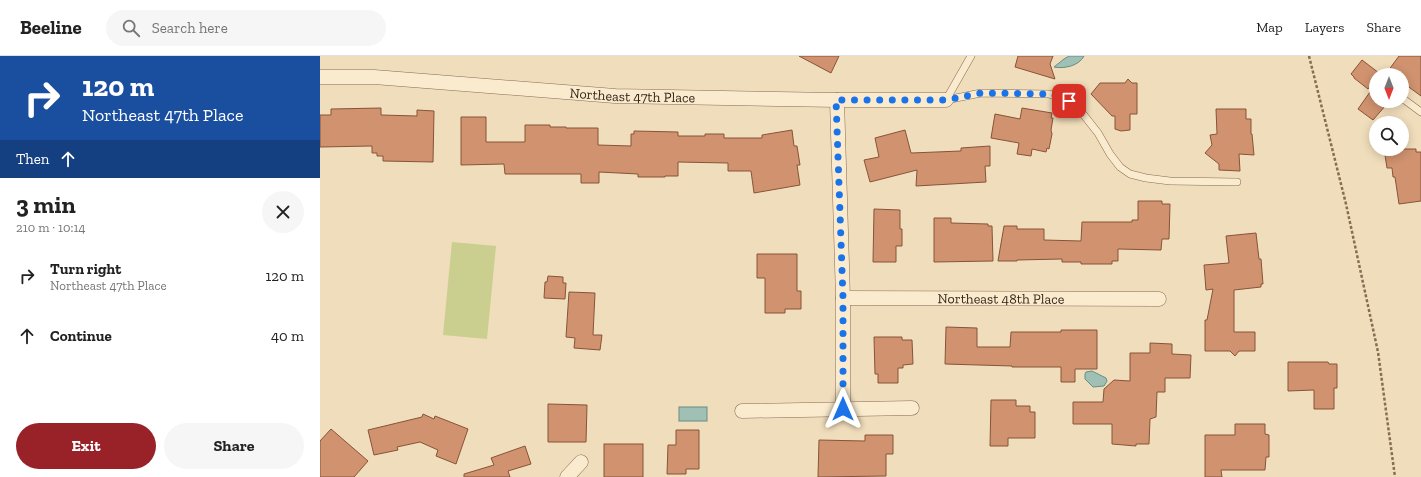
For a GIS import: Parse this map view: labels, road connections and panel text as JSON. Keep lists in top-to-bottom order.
{
  "streets": {
    "street": ["Northeast 47th Place", "Northeast 48th Place"]
  },
  "north": "bottom",
  "page": {
    "header": "Beeline",
    "search": "Search here",
    "nav": ["Map", "Layers", "Share"],
    "turn": ["120 m", "Northeast 47th Place"],
    "then": "Then",
    "heading": ["3 min", "210 m · 10:14"],
    "list": [
      {
        "name": "Turn right",
        "note": "Northeast 47th Place",
        "value": "120 m"
      },
      {
        "name": "Continue",
        "value": "40 m"
      }
    ],
    "buttons": ["Exit", "Share"]
  }
}
